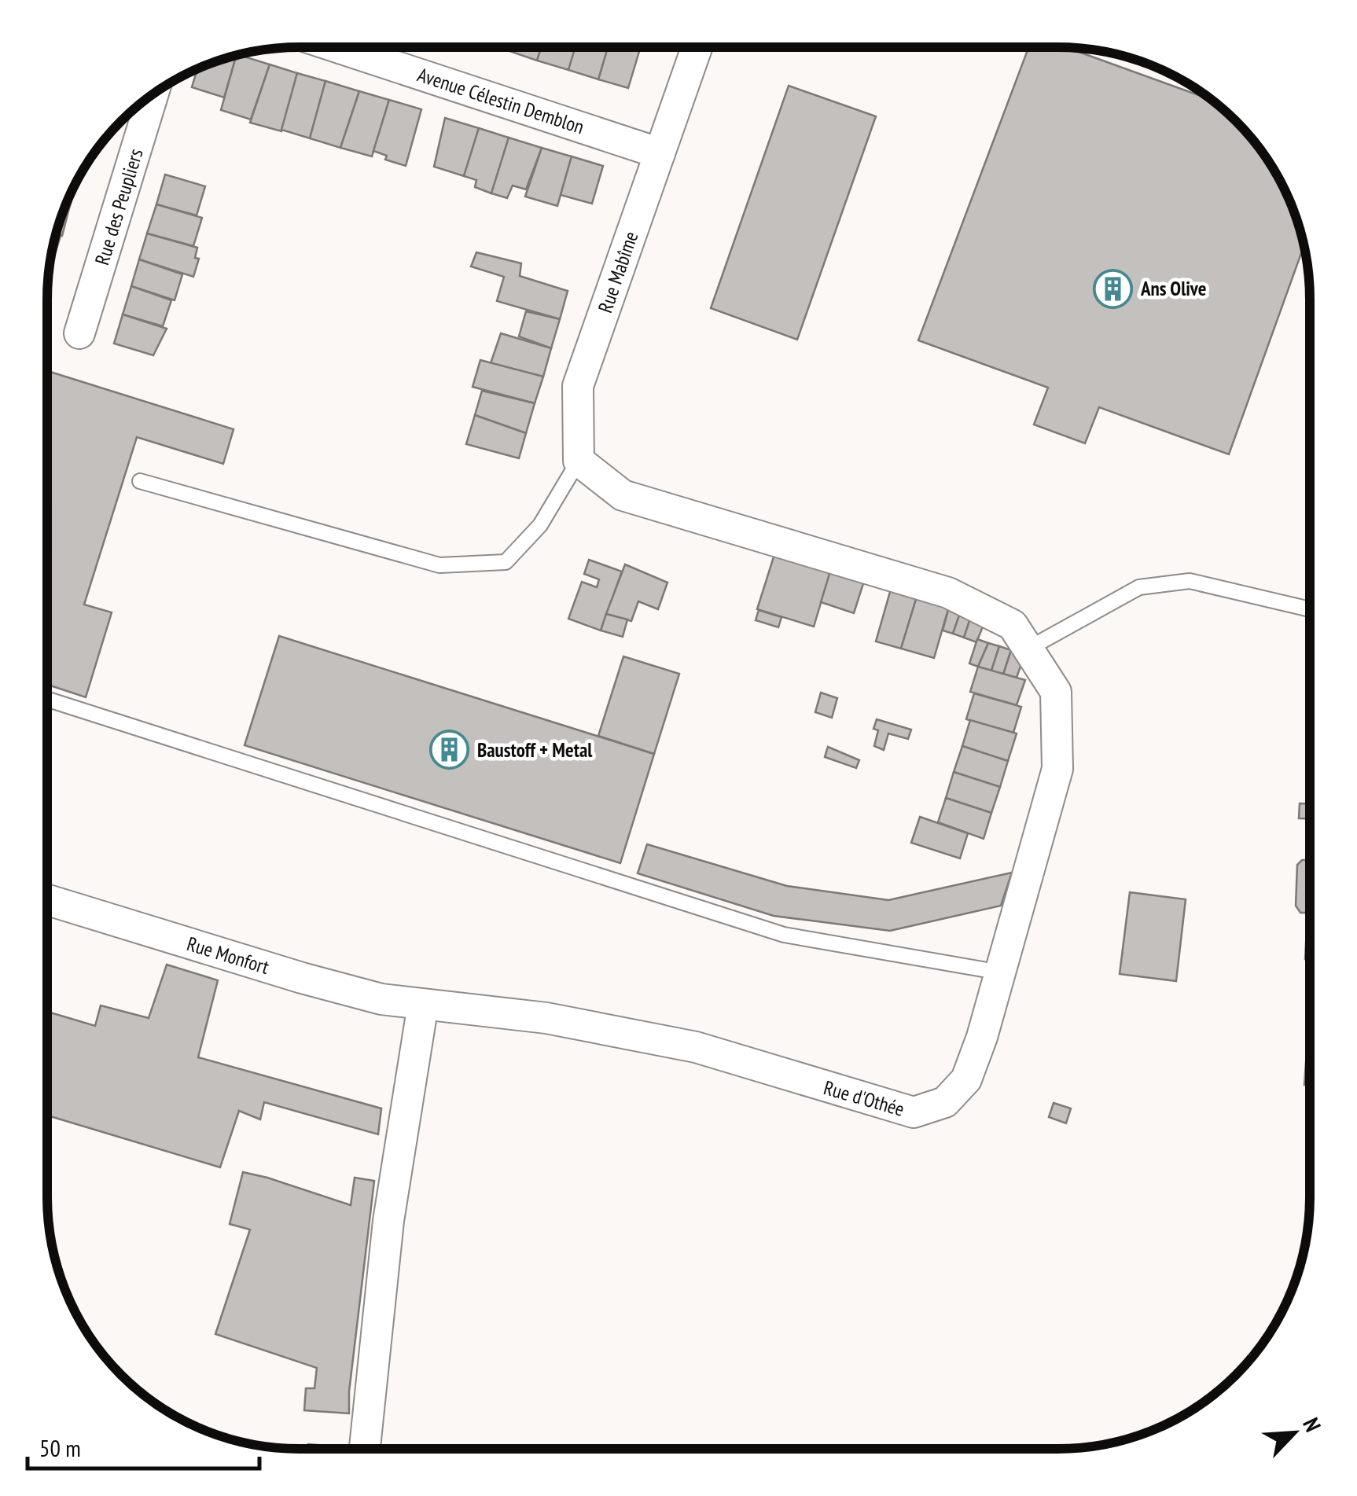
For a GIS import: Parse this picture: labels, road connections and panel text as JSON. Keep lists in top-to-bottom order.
{
  "streets": {
    "street": [
      "Avenue Célestin Demblon",
      "Rue des Peupliers",
      "Rue Mabîme",
      "Rue Monfort",
      "Rue d'Othée"
    ]
  },
  "crossings": [
    ["Avenue Célestin Demblon", "Rue Mabîme"],
    ["Rue Mabîme", "Rue d'Othée"],
    ["Rue Monfort", "Rue d'Othée"]
  ],
  "places": {
    "building": ["Ans Olive", "Baustoff + Metal"]
  },
  "scale_bar": "50 m",
  "north": "top right"
}
